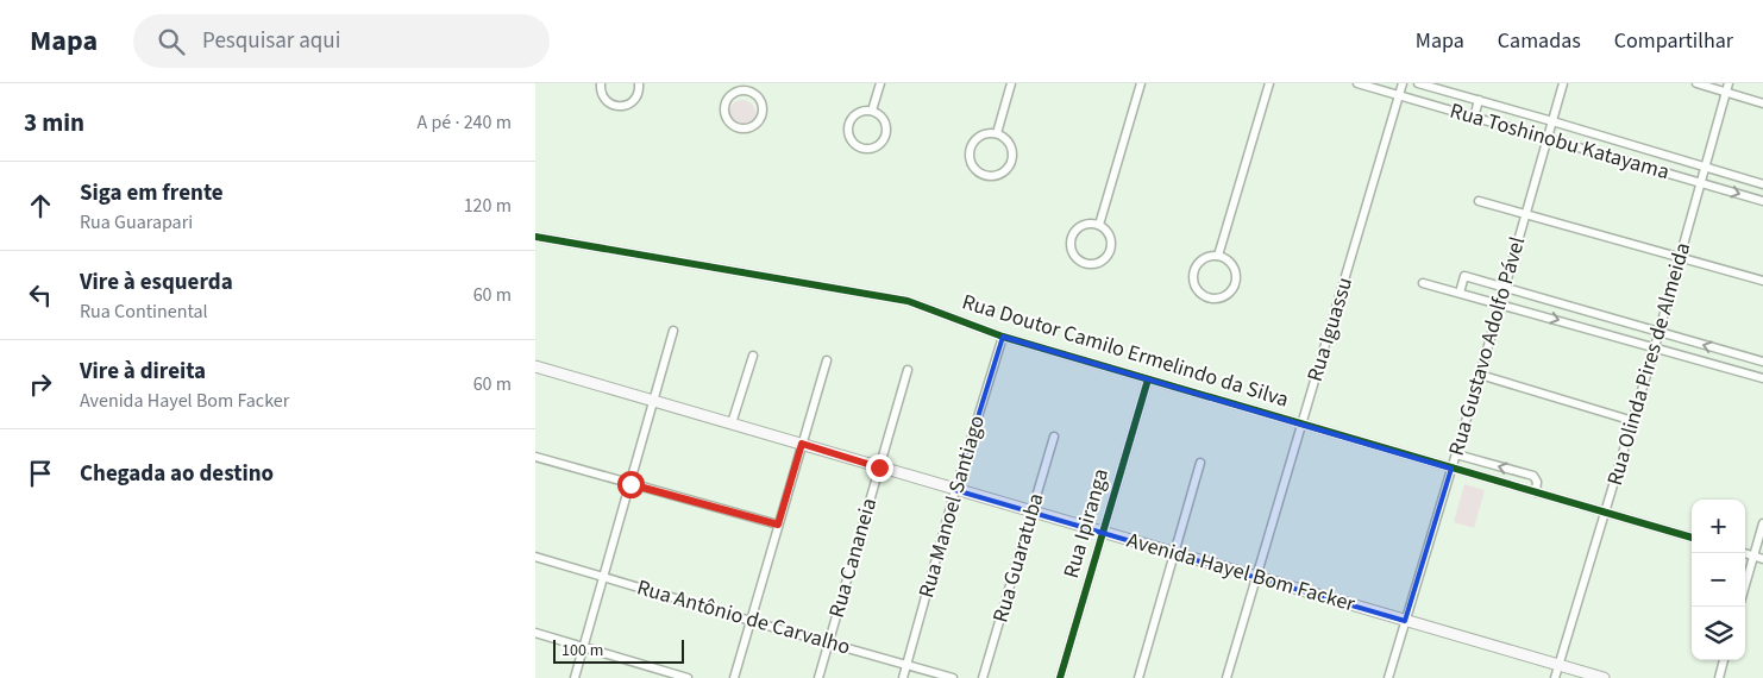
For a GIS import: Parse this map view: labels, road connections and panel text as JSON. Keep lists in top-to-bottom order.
{
  "streets": {
    "street": [
      "Rua Toshinobu Katayama",
      "Rua Iguassu",
      "Rua Gustavo Adolfo Pável",
      "Rua Doutor Camilo Ermelindo da Silva",
      "Rua Olinda Pires de Almeida",
      "Rua Manoel Santiago",
      "Rua Ipiranga",
      "Rua Cananeia",
      "Rua Guaratuba",
      "Avenida Hayel Bom Facker",
      "Rua Antônio de Carvalho"
    ]
  },
  "crossings": [
    ["Rua Toshinobu Katayama", "Rua Iguassu"],
    ["Rua Toshinobu Katayama", "Rua Gustavo Adolfo Pável"],
    ["Rua Toshinobu Katayama", "Rua Olinda Pires de Almeida"],
    ["Rua Iguassu", "Rua Doutor Camilo Ermelindo da Silva"],
    ["Rua Iguassu", "Avenida Hayel Bom Facker"],
    ["Rua Gustavo Adolfo Pável", "Rua Doutor Camilo Ermelindo da Silva"],
    ["Rua Gustavo Adolfo Pável", "Avenida Hayel Bom Facker"],
    ["Rua Doutor Camilo Ermelindo da Silva", "Rua Olinda Pires de Almeida"],
    ["Rua Doutor Camilo Ermelindo da Silva", "Rua Manoel Santiago"],
    ["Rua Doutor Camilo Ermelindo da Silva", "Rua Ipiranga"],
    ["Rua Olinda Pires de Almeida", "Avenida Hayel Bom Facker"],
    ["Rua Manoel Santiago", "Avenida Hayel Bom Facker"],
    ["Rua Manoel Santiago", "Rua Antônio de Carvalho"],
    ["Rua Ipiranga", "Avenida Hayel Bom Facker"],
    ["Rua Cananeia", "Avenida Hayel Bom Facker"],
    ["Rua Cananeia", "Rua Antônio de Carvalho"],
    ["Rua Guaratuba", "Avenida Hayel Bom Facker"]
  ],
  "scale_bar": "100 m",
  "page": {
    "header": "Mapa",
    "search": "Pesquisar aqui",
    "nav": ["Mapa", "Camadas", "Compartilhar"],
    "heading": ["3 min", "A pé · 240 m"],
    "list": [
      ["Siga em frente", "Rua Guarapari", "120 m"],
      ["Vire à esquerda", "Rua Continental", "60 m"],
      ["Vire à direita", "Avenida Hayel Bom Facker", "60 m"],
      "Chegada ao destino"
    ],
    "map_buttons": ["+", "−"],
    "scale": "100 m"
  }
}
